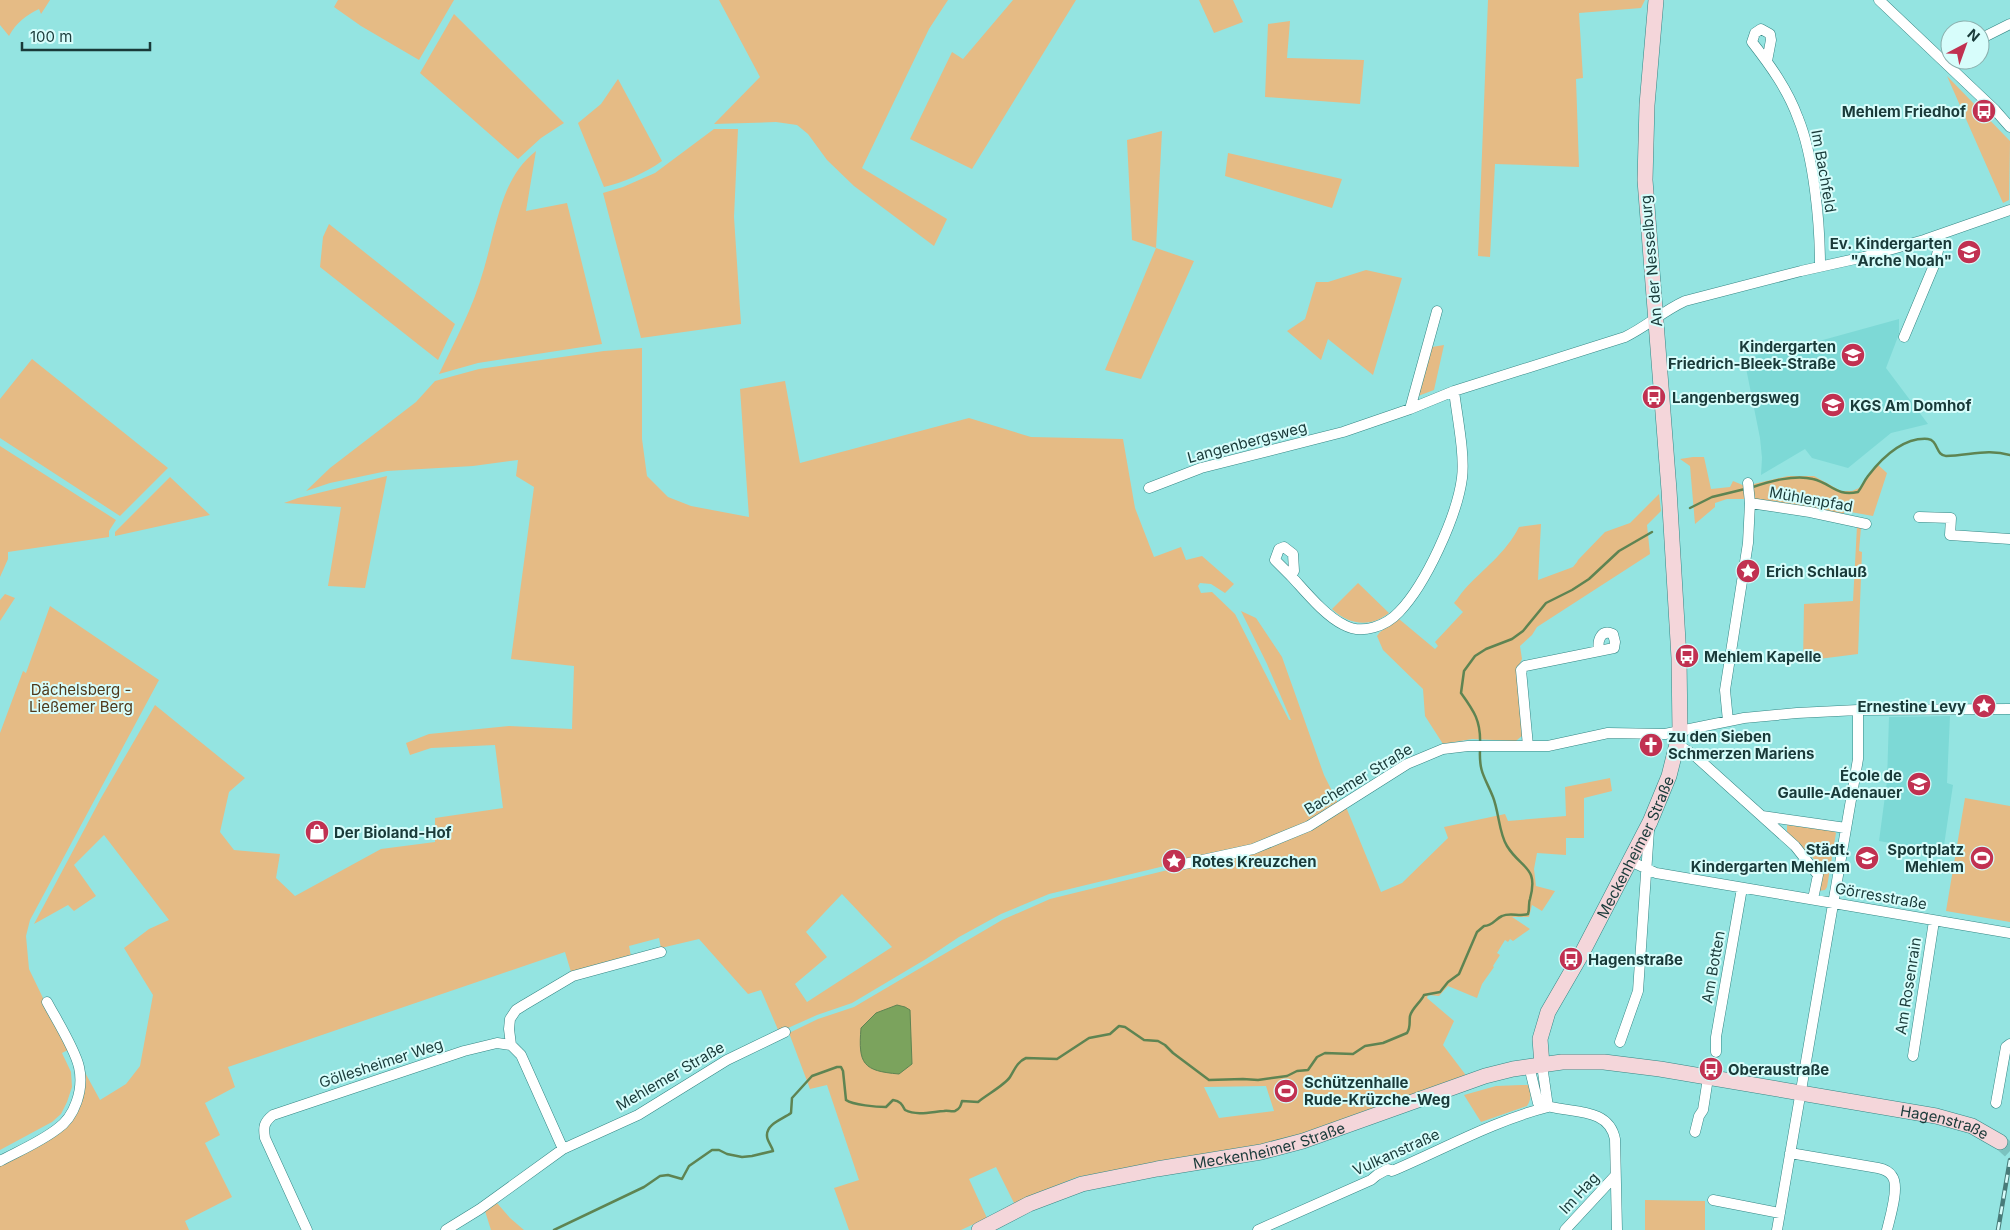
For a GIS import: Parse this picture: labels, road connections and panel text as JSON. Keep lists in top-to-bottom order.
{
  "streets": {
    "street": [
      "Im Bachfeld",
      "An der Nesselburg",
      "Langenbergsweg",
      "Mühlenpfad",
      "Bachemer Straße",
      "Meckenheimer Straße",
      "Görresstraße",
      "Am Botten",
      "Am Rosenrain",
      "Göllesheimer Weg",
      "Mehlemer Straße",
      "Hagenstraße",
      "Vulkanstraße",
      "Im Hag"
    ]
  },
  "crossings": [
    ["Im Bachfeld", "Langenbergsweg"],
    ["An der Nesselburg", "Langenbergsweg"],
    ["An der Nesselburg", "Bachemer Straße"],
    ["An der Nesselburg", "Meckenheimer Straße"],
    ["Bachemer Straße", "Meckenheimer Straße"],
    ["Meckenheimer Straße", "Görresstraße"],
    ["Meckenheimer Straße", "Hagenstraße"],
    ["Görresstraße", "Am Botten"],
    ["Görresstraße", "Am Rosenrain"]
  ],
  "parks": ["Dächelsberg - Ließemer Berg"],
  "places": {
    "bus stop": [
      "Mehlem Friedhof",
      "Langenbergsweg",
      "Mehlem Kapelle",
      "Hagenstraße",
      "Oberaustraße"
    ],
    "school or university": [
      "Ev. Kindergarten \"Arche Noah\"",
      "Kindergarten Friedrich-Bleek-Straße",
      "KGS Am Domhof",
      "École de Gaulle-Adenauer",
      "Städt. Kindergarten Mehlem"
    ],
    "place": ["Erich Schlauß", "Ernestine Levy", "Rotes Kreuzchen"],
    "church": ["zu den Sieben Schmerzen Mariens"],
    "shop": ["Der Bioland-Hof"],
    "sports": ["Sportplatz Mehlem", "Schützenhalle Rude-Krüzche-Weg"]
  },
  "scale_bar": "100 m",
  "north": "top right"
}
